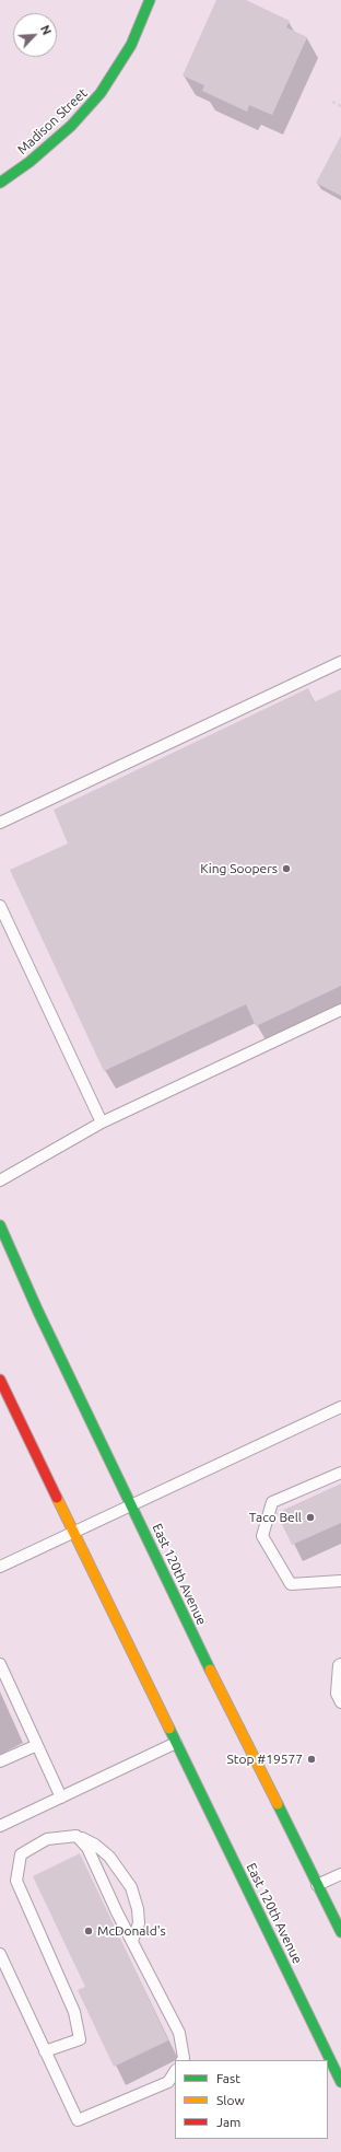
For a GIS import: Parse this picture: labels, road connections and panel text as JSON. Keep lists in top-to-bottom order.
{
  "streets": {
    "main road": ["Madison Street", "East 120th Avenue"]
  },
  "places": [
    "King Soopers",
    "Taco Bell",
    "Stop #19577",
    "McDonald's"
  ],
  "legend": ["Fast", "Slow", "Jam"],
  "north": "top right"
}
